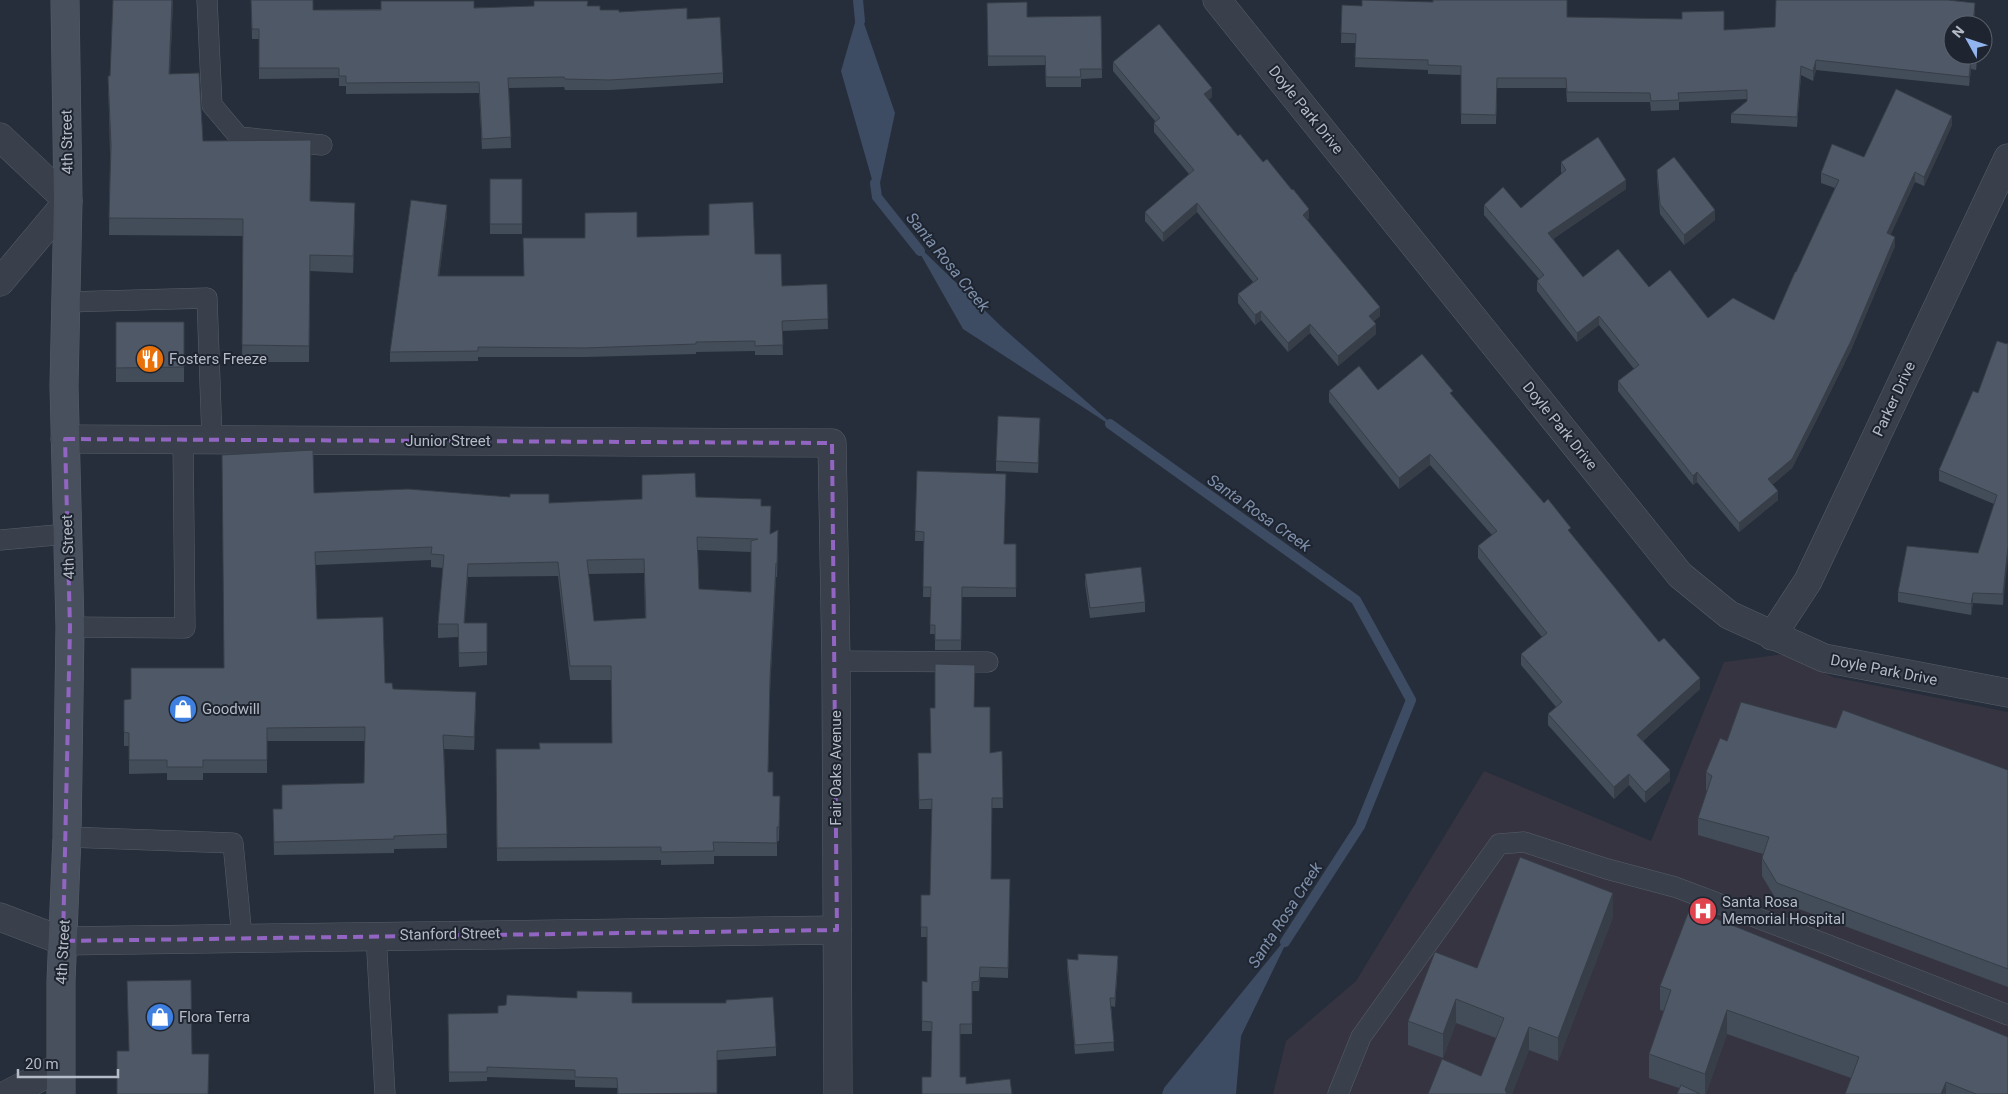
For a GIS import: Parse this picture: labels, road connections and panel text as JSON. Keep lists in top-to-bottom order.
{
  "streets": {
    "main road": ["4th Street"],
    "street": [
      "Doyle Park Drive",
      "Parker Drive",
      "Junior Street",
      "Fair Oaks Avenue",
      "Stanford Street"
    ]
  },
  "crossings": [
    ["Doyle Park Drive", "Parker Drive"],
    ["4th Street", "Junior Street"],
    ["4th Street", "Stanford Street"],
    ["Junior Street", "Fair Oaks Avenue"],
    ["Fair Oaks Avenue", "Stanford Street"]
  ],
  "water": ["Santa Rosa Creek"],
  "places": {
    "restaurant": ["Fosters Freeze"],
    "shop": ["Goodwill", "Flora Terra"],
    "hospital": ["Santa Rosa Memorial Hospital"]
  },
  "scale_bar": "20 m",
  "north": "top left"
}
